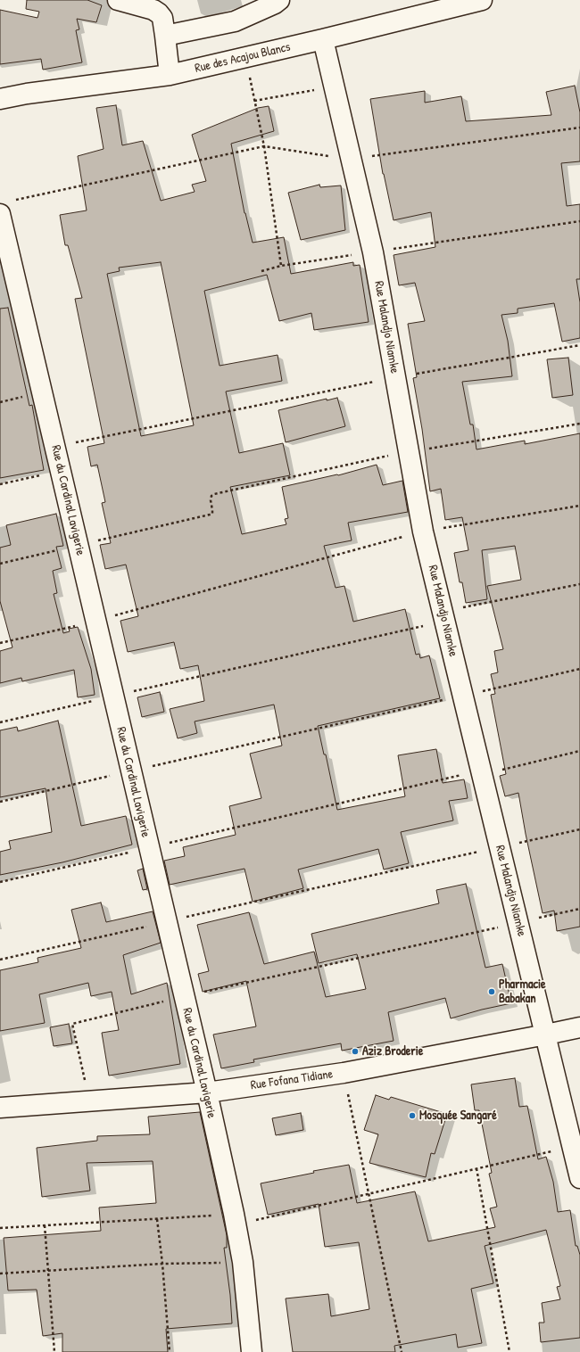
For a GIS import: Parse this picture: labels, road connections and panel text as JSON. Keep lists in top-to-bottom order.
{
  "streets": {
    "street": [
      "Rue des Acajou Blancs",
      "Rue Malandjo Niamke",
      "Rue du Cardinal Lavigerie",
      "Rue Fofana Tidiane"
    ]
  },
  "crossings": [
    ["Rue des Acajou Blancs", "Rue Malandjo Niamke"],
    ["Rue Malandjo Niamke", "Rue Fofana Tidiane"],
    ["Rue du Cardinal Lavigerie", "Rue Fofana Tidiane"]
  ],
  "places": ["Pharmacie Babakan", "Aziz Broderie", "Mosquée Sangaré"]
}
